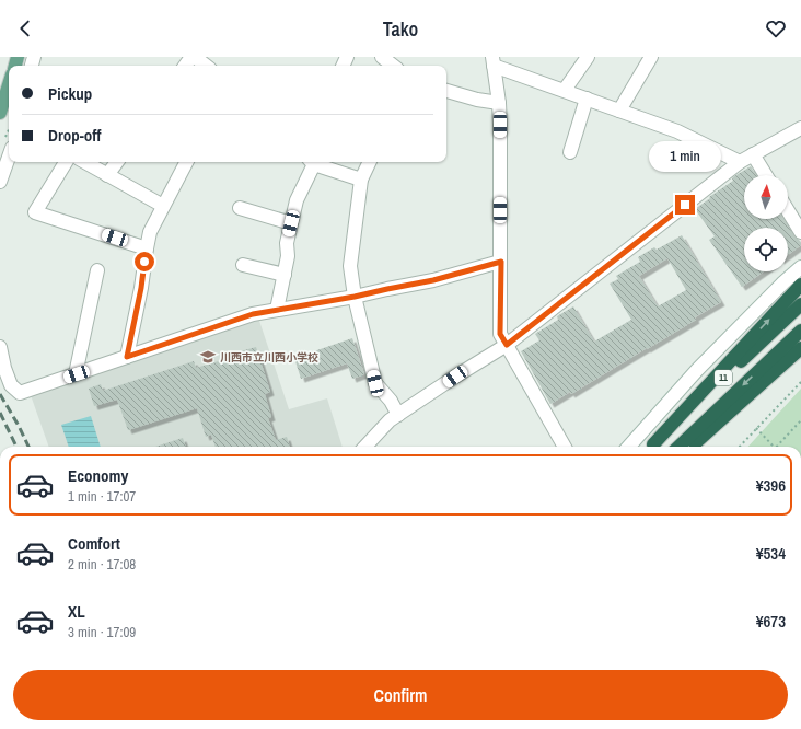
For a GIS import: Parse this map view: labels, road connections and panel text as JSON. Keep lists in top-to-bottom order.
{
  "streets": {
    "highway": ["11"]
  },
  "places": {
    "school or university": ["川西市立川西小学校"]
  },
  "north": "top",
  "page": {
    "header": "Tako",
    "banner": ["Pickup", "Drop-off"],
    "bubble": "1 min",
    "list": [
      {
        "name": "Economy",
        "note": "1 min · 17:07",
        "value": "¥396"
      },
      {
        "name": "Comfort",
        "note": "2 min · 17:08",
        "value": "¥534"
      },
      {
        "name": "XL",
        "note": "3 min · 17:09",
        "value": "¥673"
      }
    ],
    "buttons": "Confirm"
  }
}
